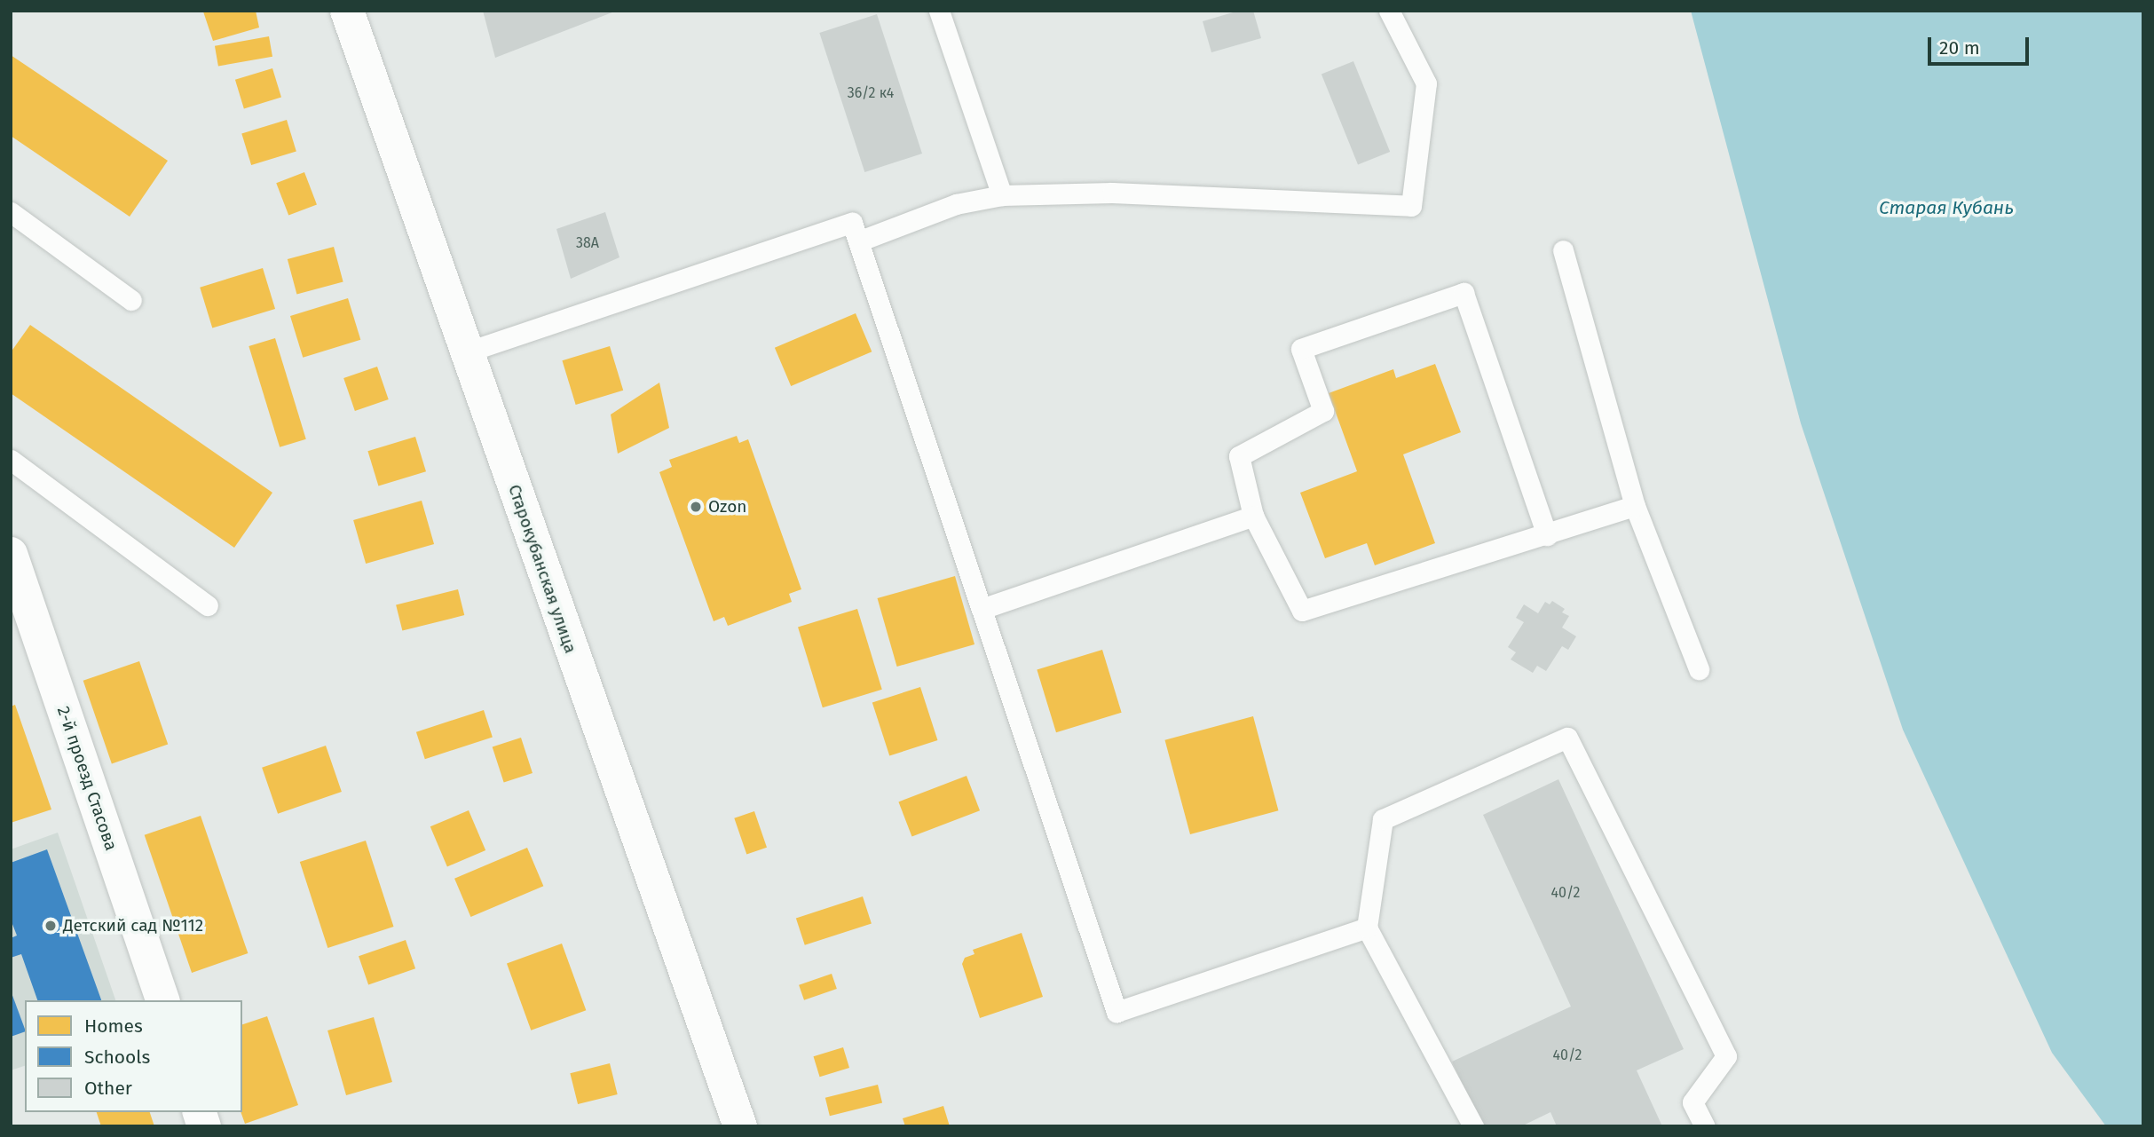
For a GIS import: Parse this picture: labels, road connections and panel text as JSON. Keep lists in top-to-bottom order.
{
  "streets": {
    "street": ["Старокубанская улица", "2-й проезд Стасова"]
  },
  "water": ["Старая Кубань"],
  "places": ["Ozon", "Детский сад №112"],
  "house_numbers": [
    "36/2 к4",
    "38А",
    "40/2",
    "40/2"
  ],
  "legend": ["Homes", "Schools", "Other"],
  "scale_bar": "20 m"
}
